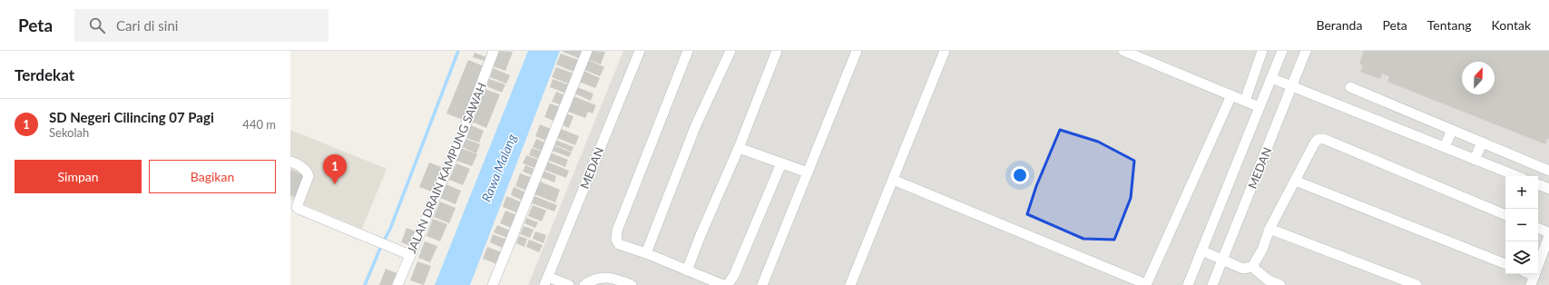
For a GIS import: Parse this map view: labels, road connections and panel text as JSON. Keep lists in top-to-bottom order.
{
  "streets": {
    "street": ["JALAN DRAIN KAMPUNG SAWAH", "MEDAN"]
  },
  "water": ["Rawa Malang"],
  "north": "top",
  "page": {
    "header": "Peta",
    "search": "Cari di sini",
    "nav": [
      "Beranda",
      "Peta",
      "Tentang",
      "Kontak"
    ],
    "heading": "Terdekat",
    "list": [
      {
        "mark": "1",
        "name": "SD Negeri Cilincing 07 Pagi",
        "note": "Sekolah",
        "value": "440 m"
      }
    ],
    "buttons": ["Simpan", "Bagikan"],
    "pins": "1",
    "map_buttons": ["+", "−"]
  }
}
